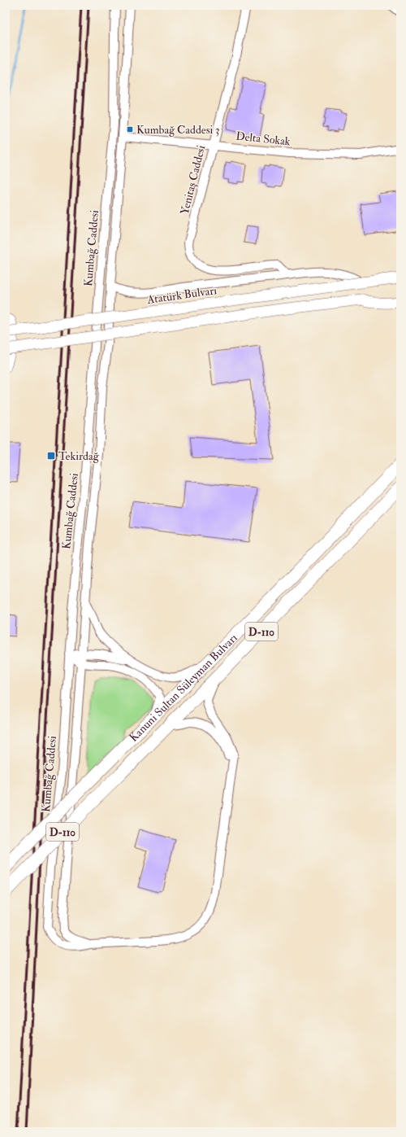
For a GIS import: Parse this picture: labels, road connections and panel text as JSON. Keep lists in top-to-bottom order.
{
  "streets": {
    "highway": ["D-110", "Kanuni Sultan Süleyman Bulvarı"],
    "main road": ["Atatürk Bulvarı"],
    "street": ["Delta Sokak", "Yenitaş Caddesi", "Kumbağ Caddesi"]
  },
  "crossings": [
    ["Delta Sokak", "Yenitaş Caddesi"],
    ["Delta Sokak", "Kumbağ Caddesi"],
    ["Kumbağ Caddesi", "Kanuni Sultan Süleyman Bulvarı"]
  ],
  "places": {
    "transit": ["Kumbağ Caddesi 3", "Tekirdağ"]
  }
}
